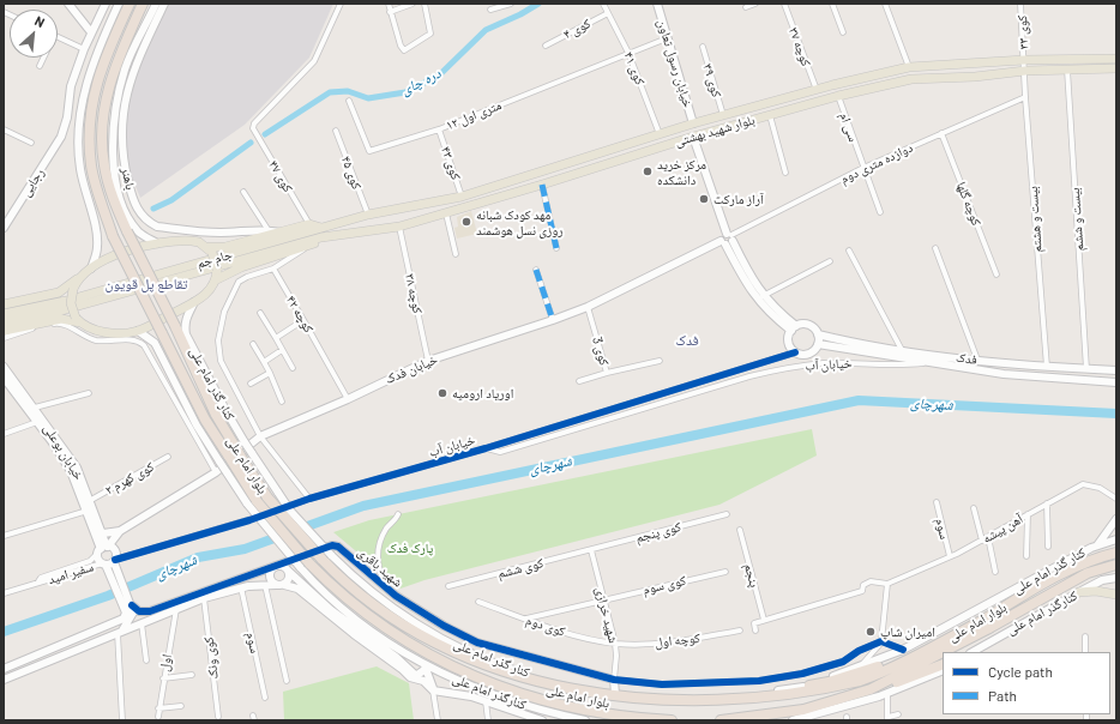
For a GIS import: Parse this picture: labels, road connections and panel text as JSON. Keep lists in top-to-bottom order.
{
  "streets": {
    "highway": ["بلوار امام علی"],
    "main road": ["بلوار شهید بهشتی", "جام جم"],
    "street": [
      "کوی ۴",
      "کوی ۳۳",
      "کوچه ۳۷",
      "خیابان رسول تعاون",
      "کوی ۴۱",
      "کوی ۳۹",
      "۱۲ متری اول",
      "سی ام",
      "کوی ۴۳",
      "دوازده متری دوم",
      "کوی ۴۵",
      "کوی ۴۷",
      "باهنر",
      "رجایی",
      "کوچه گلها",
      "بیست و هشتم",
      "بیست و ششم",
      "کوچه ۳۸",
      "کوچه ۴۲",
      "کوی 3",
      "فدک",
      "خیابان آب",
      "خیابان فدک",
      "کنار گذر امام علی",
      "خیابان بوعلی",
      "کوی کهرم ۲",
      "سوم",
      "آهن پیشه",
      "کوی پنجم",
      "شهید باقری",
      "کوی ششم",
      "سفیر امید",
      "پنجم",
      "کوی سوم",
      "کنارگذر امام علی",
      "شهید خرازی",
      "کوی دوم",
      "کوچه اول",
      "کوی ونک",
      "اول"
    ]
  },
  "crossings": [
    ["کوی ۴", "کوی ۴۱"],
    ["کوی ۳۳", "بلوار شهید بهشتی"],
    ["کوی ۳۳", "بیست و هشتم"],
    ["کوچه ۳۷", "بلوار شهید بهشتی"],
    ["خیابان رسول تعاون", "۱۲ متری اول"],
    ["خیابان رسول تعاون", "بلوار شهید بهشتی"],
    ["کوی ۴۱", "۱۲ متری اول"],
    ["کوی ۴۱", "بلوار شهید بهشتی"],
    ["کوی ۳۹", "بلوار شهید بهشتی"],
    ["۱۲ متری اول", "کوی ۴۳"],
    ["سی ام", "بلوار شهید بهشتی"],
    ["سی ام", "دوازده متری دوم"],
    ["بلوار شهید بهشتی", "کوی ۴۳"],
    ["بلوار شهید بهشتی", "کوی ۴۵"],
    ["بلوار شهید بهشتی", "بیست و هشتم"],
    ["بلوار شهید بهشتی", "بیست و ششم"],
    ["بلوار شهید بهشتی", "جام جم"],
    ["بلوار شهید بهشتی", "کوچه ۳۸"],
    ["دوازده متری دوم", "کوچه گلها"],
    ["دوازده متری دوم", "بیست و هشتم"],
    ["دوازده متری دوم", "خیابان فدک"],
    ["کوی ۴۵", "جام جم"],
    ["بیست و هشتم", "فدک"],
    ["بیست و ششم", "فدک"],
    ["کوچه ۳۸", "خیابان فدک"],
    ["کوچه ۴۲", "خیابان فدک"],
    ["کوی 3", "خیابان فدک"],
    ["فدک", "خیابان آب"],
    ["خیابان آب", "سفیر امید"],
    ["خیابان فدک", "خیابان بوعلی"],
    ["خیابان فدک", "سفیر امید"],
    ["خیابان بوعلی", "کوی کهرم ۲"],
    ["خیابان بوعلی", "سفیر امید"],
    ["سوم", "آهن پیشه"],
    ["آهن پیشه", "پنجم"],
    ["کوی پنجم", "کوی ششم"],
    ["کوی پنجم", "شهید خرازی"],
    ["شهید باقری", "شهید خرازی"],
    ["کوی ششم", "شهید خرازی"],
    ["کوی سوم", "شهید خرازی"],
    ["کوی سوم", "کوی دوم"],
    ["شهید خرازی", "کوی دوم"],
    ["شهید خرازی", "کوچه اول"],
    ["کوی دوم", "کوچه اول"]
  ],
  "districts": ["تقاطع پل قویون", "فدک"],
  "water": ["دره چای", "شهرچای"],
  "parks": ["پارک فدک"],
  "places": [
    "مرکز خرید دانشکده",
    "آراز مارکت",
    "مهد کودک شبانه روزی نسل هوشمند",
    "اوریاد ارومیه",
    "امیران شاپ"
  ],
  "legend": ["Cycle path", "Path"],
  "north": "top right"
}
